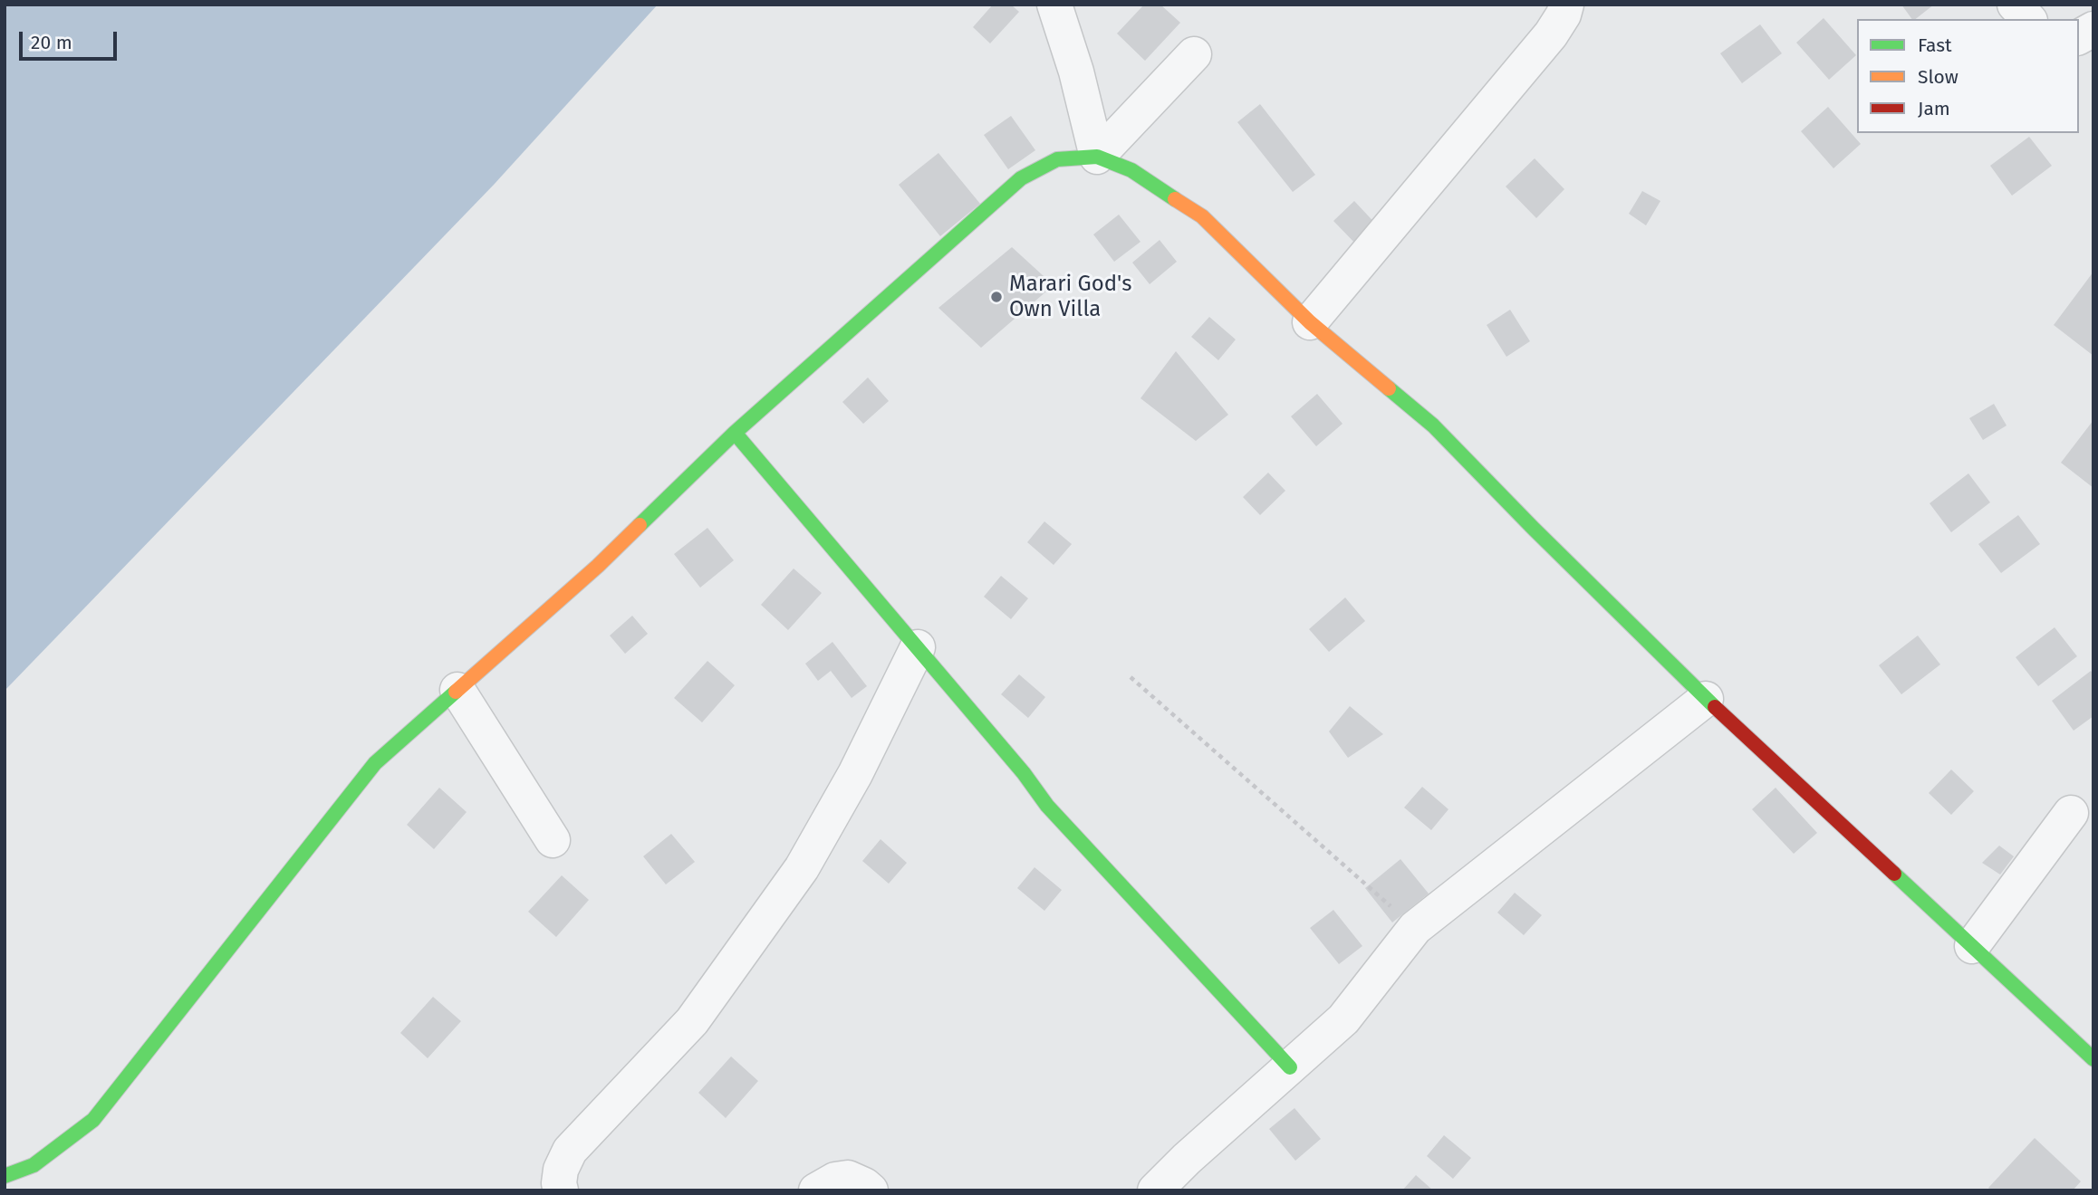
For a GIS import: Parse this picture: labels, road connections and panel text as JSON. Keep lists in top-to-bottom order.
{
  "places": ["Marari God's Own Villa"],
  "legend": ["Fast", "Slow", "Jam"],
  "scale_bar": "20 m"
}
